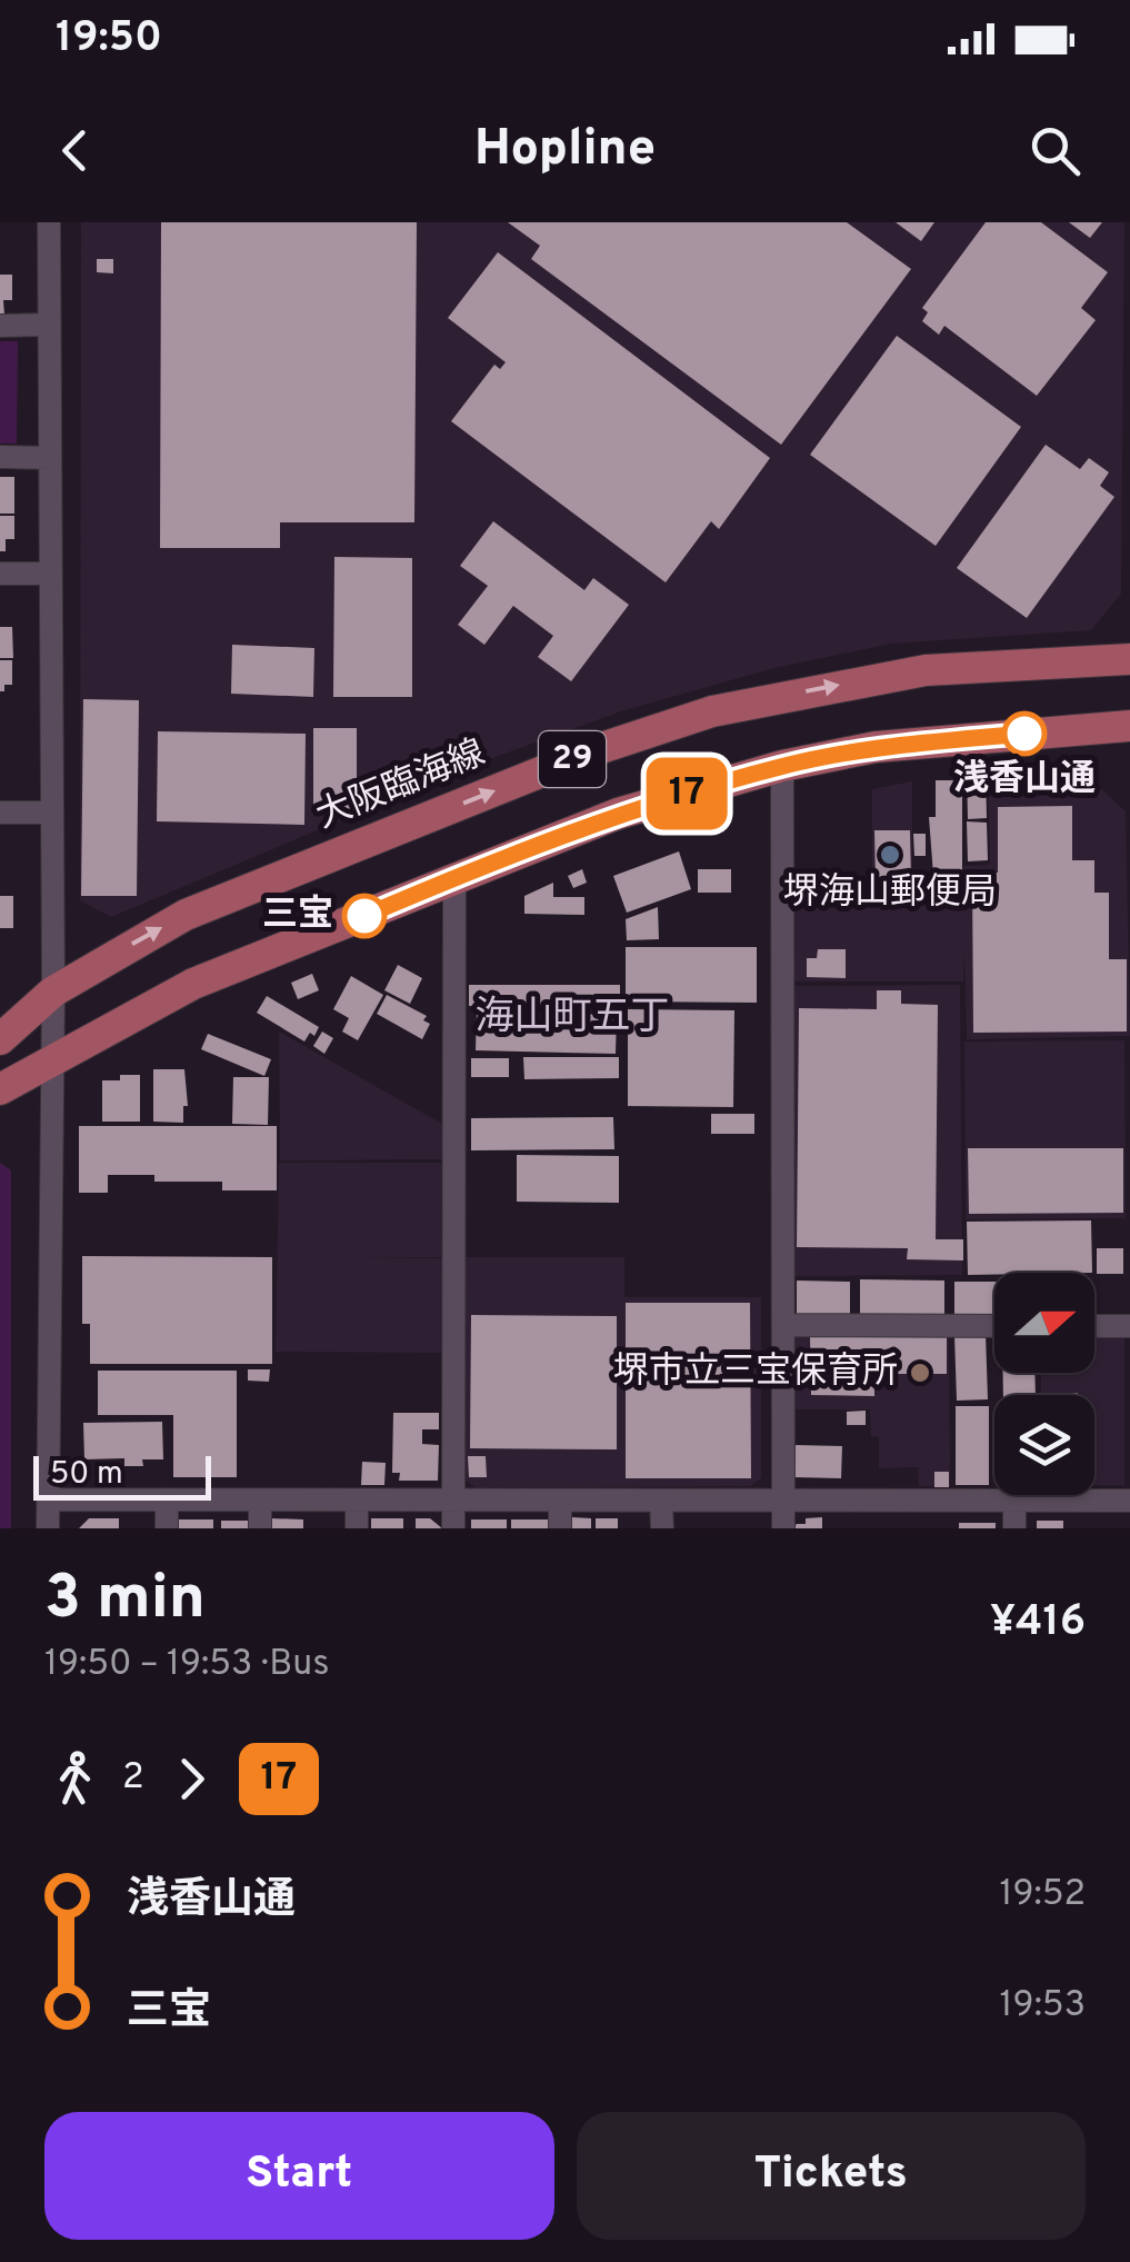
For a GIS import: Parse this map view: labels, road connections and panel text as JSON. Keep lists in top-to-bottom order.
{
  "streets": {
    "main road": ["29", "大阪臨海線"]
  },
  "crossings": [
    ["29", "大阪臨海線"]
  ],
  "districts": ["海山町五丁"],
  "places": [
    "浅香山通",
    "堺海山郵便局",
    "三宝",
    "堺市立三宝保育所"
  ],
  "lines": ["bus line 17"],
  "scale_bar": "50 m",
  "north": "right",
  "page": {
    "status": "19:50",
    "header": "Hopline",
    "on_map": "17",
    "scale": "50 m",
    "heading": ["3 min", "19:50 – 19:53 · Bus", "¥416"],
    "legs": ["2", "17"],
    "list": [
      {
        "name": "浅香山通",
        "value": "19:52"
      },
      {
        "name": "三宝",
        "value": "19:53"
      }
    ],
    "buttons": ["Start", "Tickets"]
  }
}
